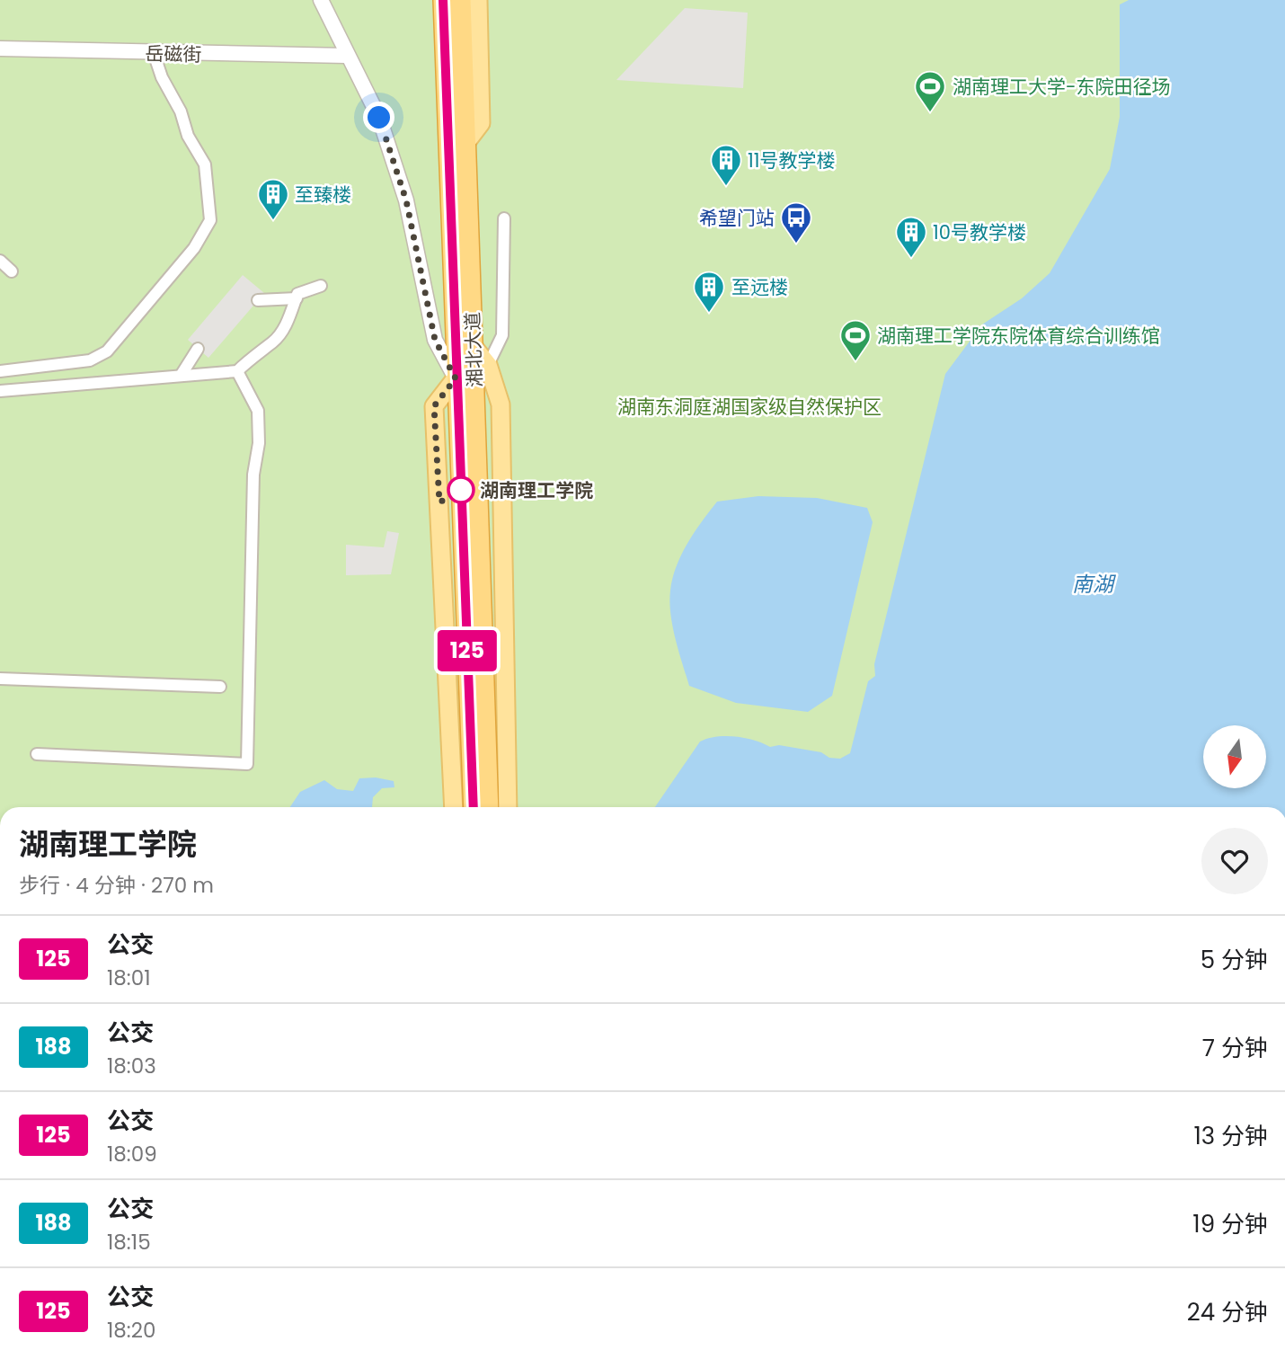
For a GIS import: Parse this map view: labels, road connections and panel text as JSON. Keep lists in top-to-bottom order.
{
  "streets": {
    "highway": ["湘北大道"],
    "street": ["岳磁街"]
  },
  "water": ["南湖"],
  "parks": ["湖南东洞庭湖国家级自然保护区"],
  "places": {
    "sports": ["湖南理工大学-东院田径场", "湖南理工学院东院体育综合训练馆"],
    "building": [
      "11号教学楼",
      "至臻楼",
      "10号教学楼",
      "至远楼"
    ],
    "bus stop": ["希望门站"],
    "other": ["湖南理工学院"]
  },
  "lines": ["bus line 125"],
  "north": "bottom",
  "page": {
    "on_map": "125",
    "heading": ["湖南理工学院", "步行 · 4 分钟 · 270 m"],
    "list": [
      {
        "mark": "125",
        "name": "公交",
        "note": "18:01",
        "value": "5 分钟"
      },
      {
        "mark": "188",
        "name": "公交",
        "note": "18:03",
        "value": "7 分钟"
      },
      {
        "mark": "125",
        "name": "公交",
        "note": "18:09",
        "value": "13 分钟"
      },
      {
        "mark": "188",
        "name": "公交",
        "note": "18:15",
        "value": "19 分钟"
      },
      {
        "mark": "125",
        "name": "公交",
        "note": "18:20",
        "value": "24 分钟"
      }
    ]
  }
}
